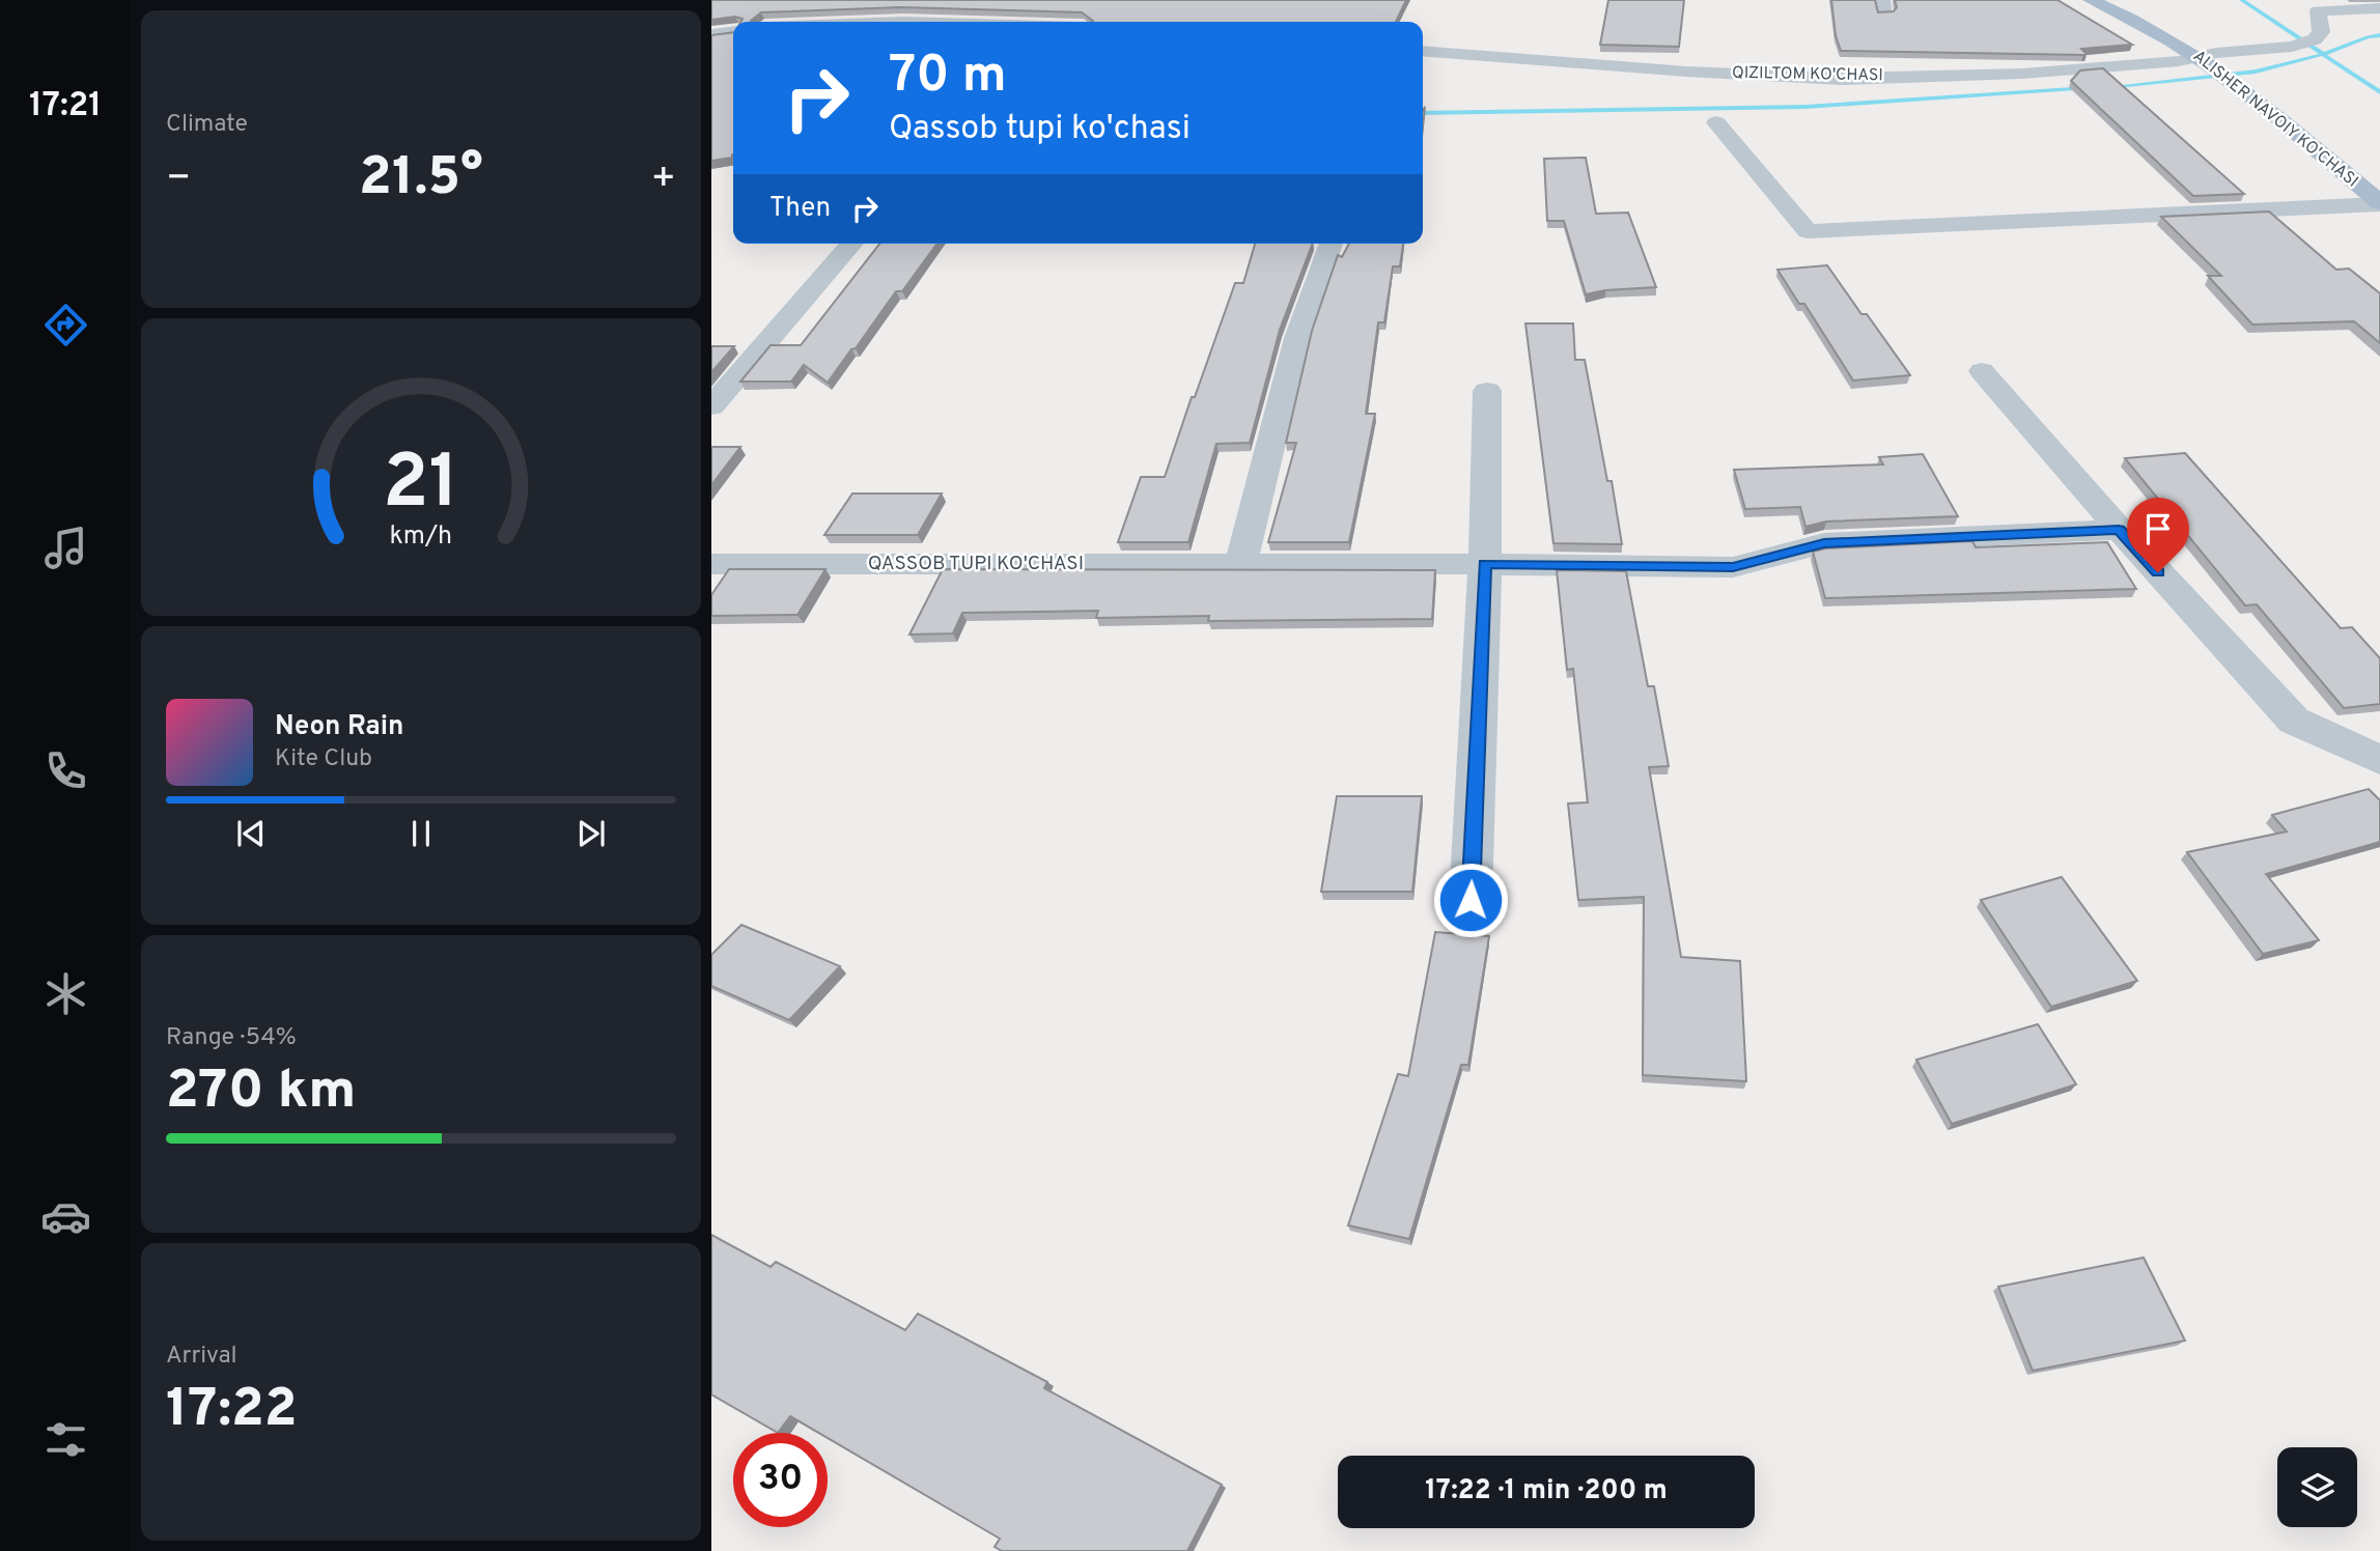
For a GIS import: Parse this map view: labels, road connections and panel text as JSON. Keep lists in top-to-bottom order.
{
  "streets": {
    "main road": ["ALISHER NAVOIY KO'CHASI"],
    "street": ["QIZILTOM KO'CHASI", "QASSOB TUPI KO'CHASI"]
  },
  "crossings": [
    ["QIZILTOM KO'CHASI", "ALISHER NAVOIY KO'CHASI"]
  ],
  "page": {
    "tabs": "17:21",
    "tile": [
      "Climate",
      ["Range · 54%", "270 km"],
      ["Arrival", "17:22"]
    ],
    "turn": ["70 m", "Qassob tupi ko'chasi"],
    "heat": ["−", "21.5°", "+"],
    "then": "Then",
    "song": ["Neon Rain", "Kite Club"],
    "limit": "30",
    "trip": "17:22 · 1 min · 200 m",
    "gauge": ["21", "km/h"]
  }
}
